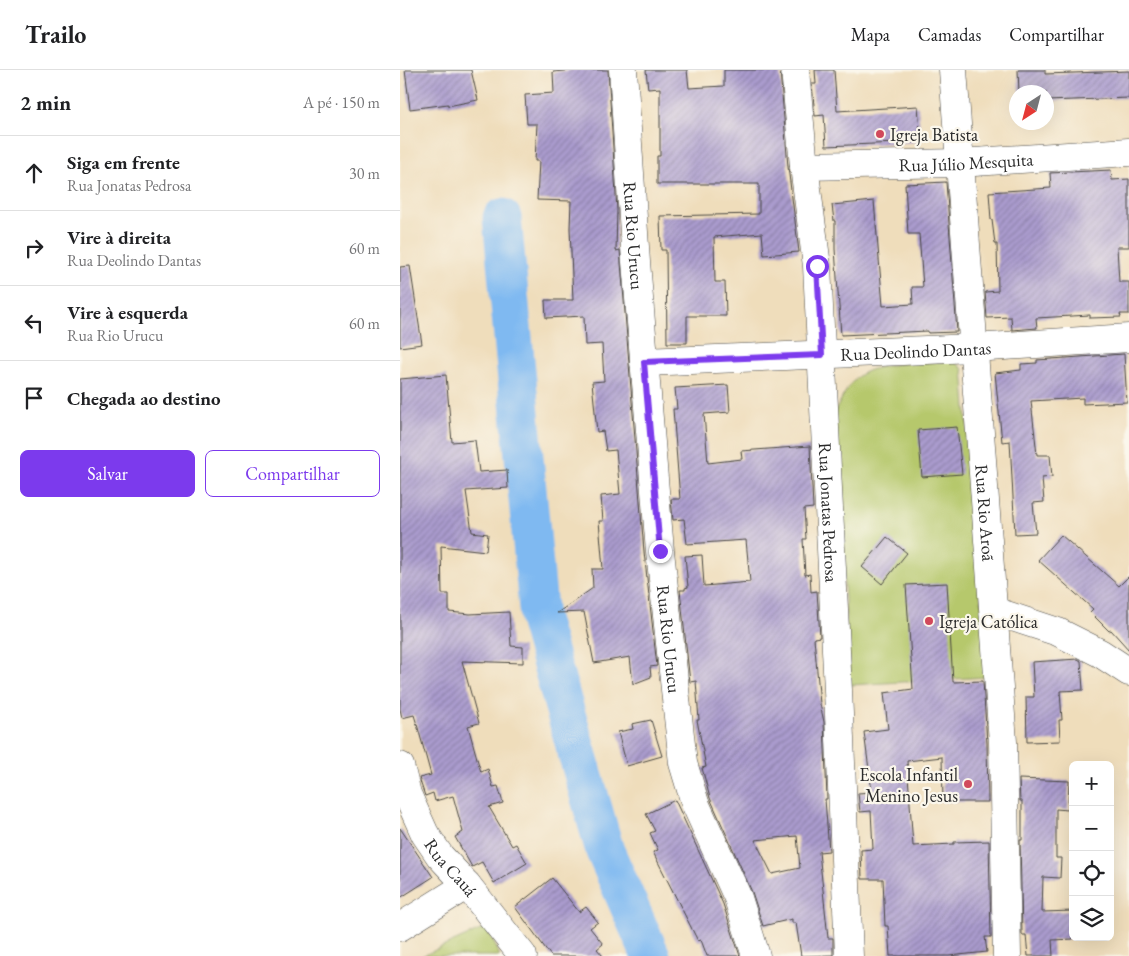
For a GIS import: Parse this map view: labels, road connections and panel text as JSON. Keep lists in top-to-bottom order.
{
  "streets": {
    "street": [
      "Rua Júlio Mesquita",
      "Rua Rio Urucu",
      "Rua Deolindo Dantas",
      "Rua Jonatas Pedrosa",
      "Rua Rio Aroã",
      "Rua Cauá"
    ]
  },
  "crossings": [
    ["Rua Júlio Mesquita", "Rua Jonatas Pedrosa"],
    ["Rua Júlio Mesquita", "Rua Rio Aroã"],
    ["Rua Rio Urucu", "Rua Deolindo Dantas"],
    ["Rua Deolindo Dantas", "Rua Jonatas Pedrosa"],
    ["Rua Deolindo Dantas", "Rua Rio Aroã"]
  ],
  "places": ["Igreja Batista", "Igreja Católica", "Escola Infantil Menino Jesus"],
  "north": "bottom left",
  "page": {
    "header": "Trailo",
    "nav": ["Mapa", "Camadas", "Compartilhar"],
    "heading": ["2 min", "A pé · 150 m"],
    "list": [
      ["Siga em frente", "Rua Jonatas Pedrosa", "30 m"],
      ["Vire à direita", "Rua Deolindo Dantas", "60 m"],
      ["Vire à esquerda", "Rua Rio Urucu", "60 m"],
      "Chegada ao destino"
    ],
    "buttons": ["Salvar", "Compartilhar"],
    "map_buttons": ["+", "−"]
  }
}
